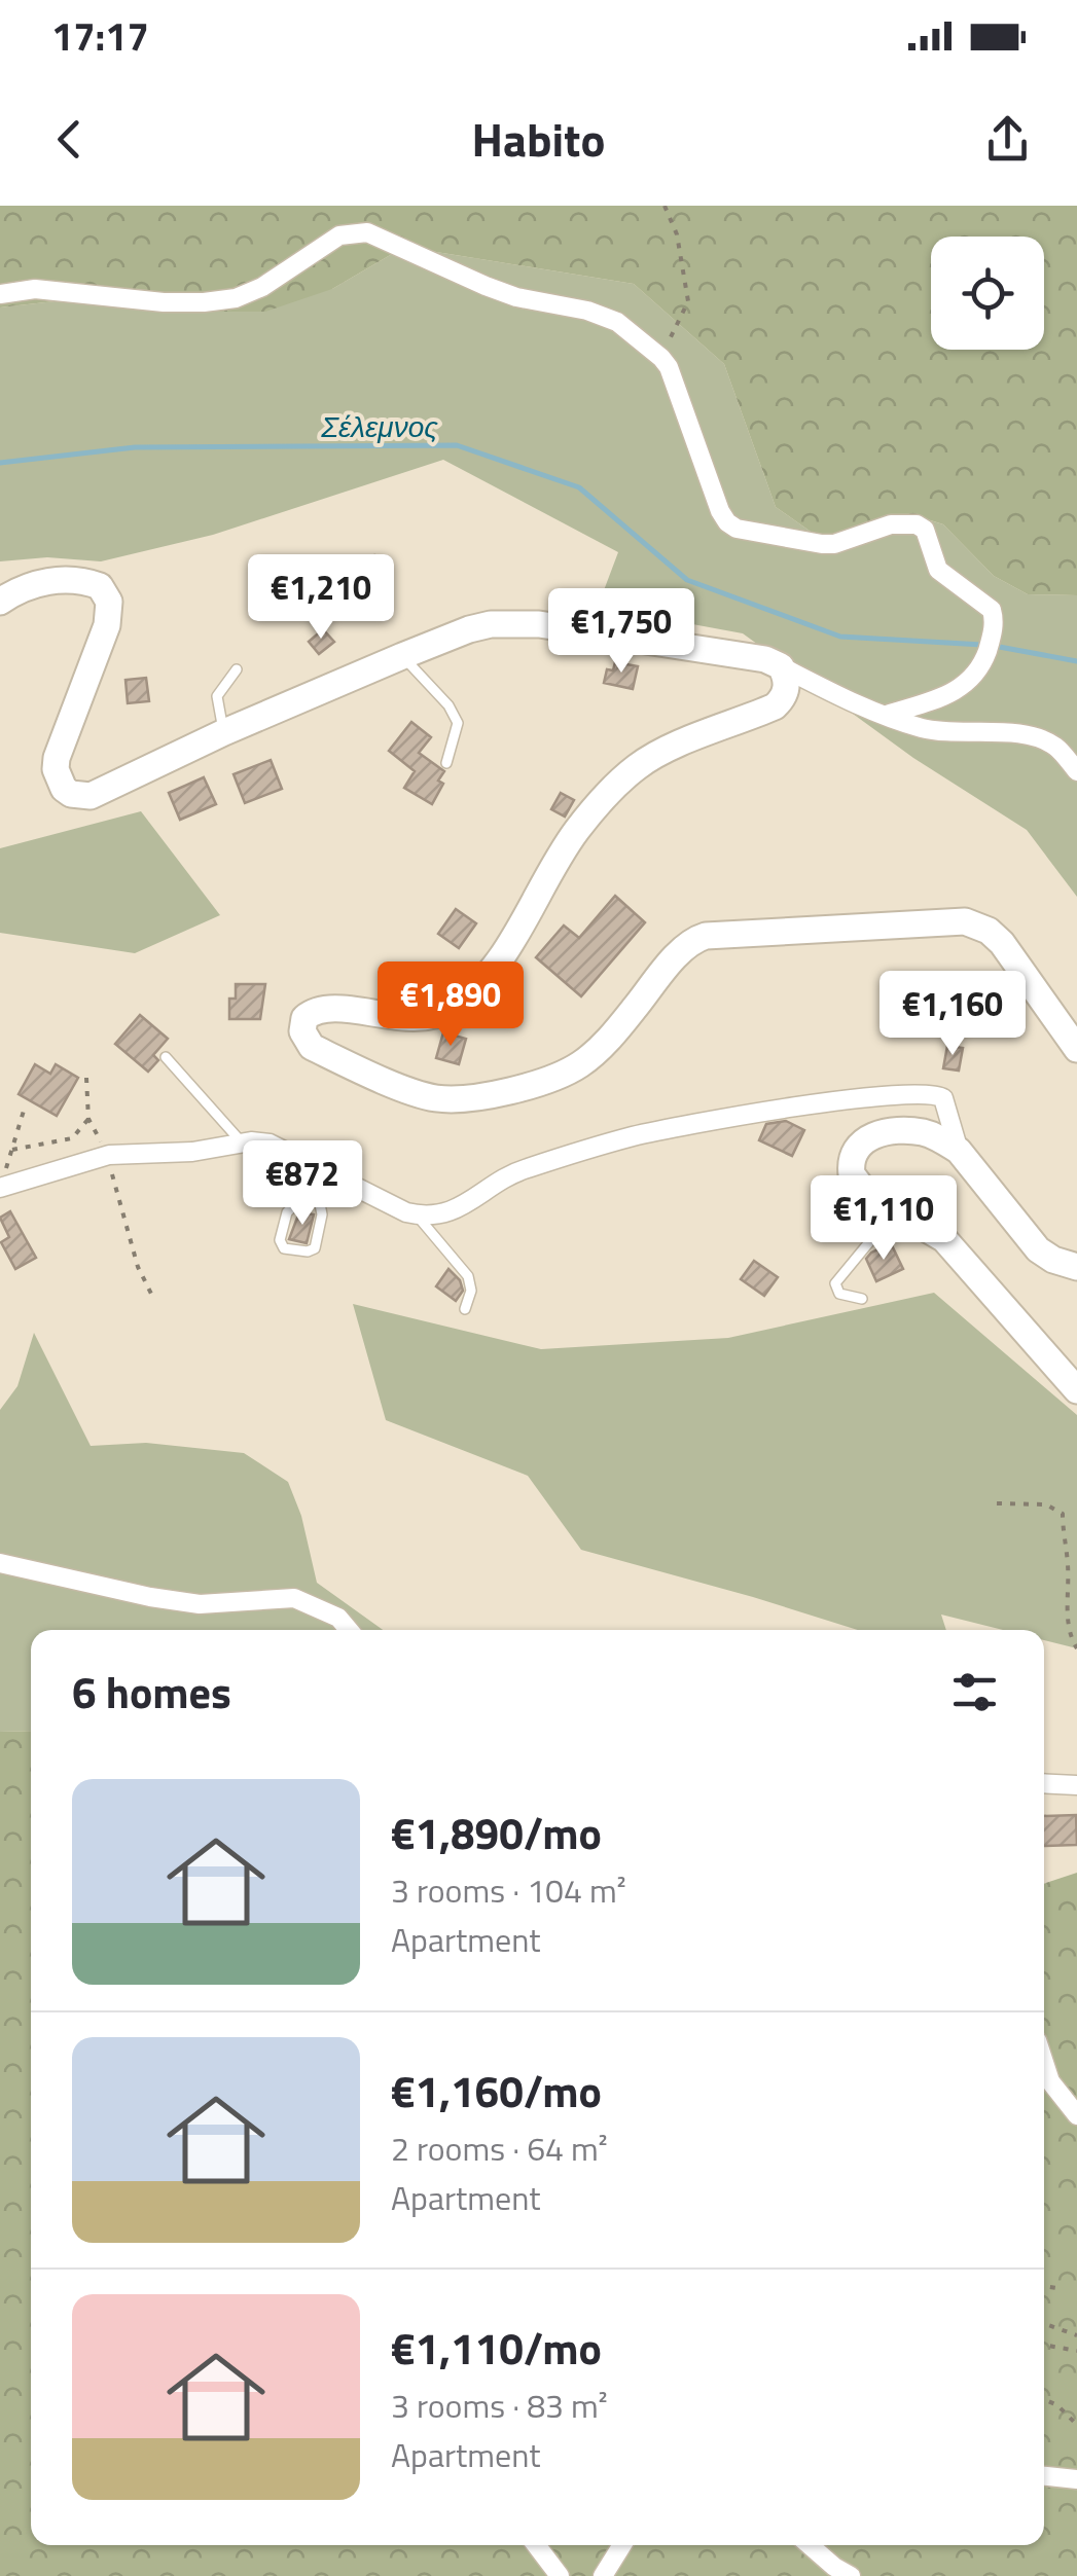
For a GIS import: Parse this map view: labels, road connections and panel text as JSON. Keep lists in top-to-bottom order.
{
  "water": ["Σέλεμνος"],
  "page": {
    "status": "17:17",
    "header": "Habito",
    "price": [
      "€1,210",
      "€1,750",
      "€1,890",
      "€1,160",
      "€872",
      "€1,110"
    ],
    "heading": "6 homes",
    "list": [
      {
        "name": "€1,890/mo",
        "note": "3 rooms · 104 m² · Apartment"
      },
      {
        "name": "€1,160/mo",
        "note": "2 rooms · 64 m² · Apartment"
      },
      {
        "name": "€1,110/mo",
        "note": "3 rooms · 83 m² · Apartment"
      }
    ]
  }
}
